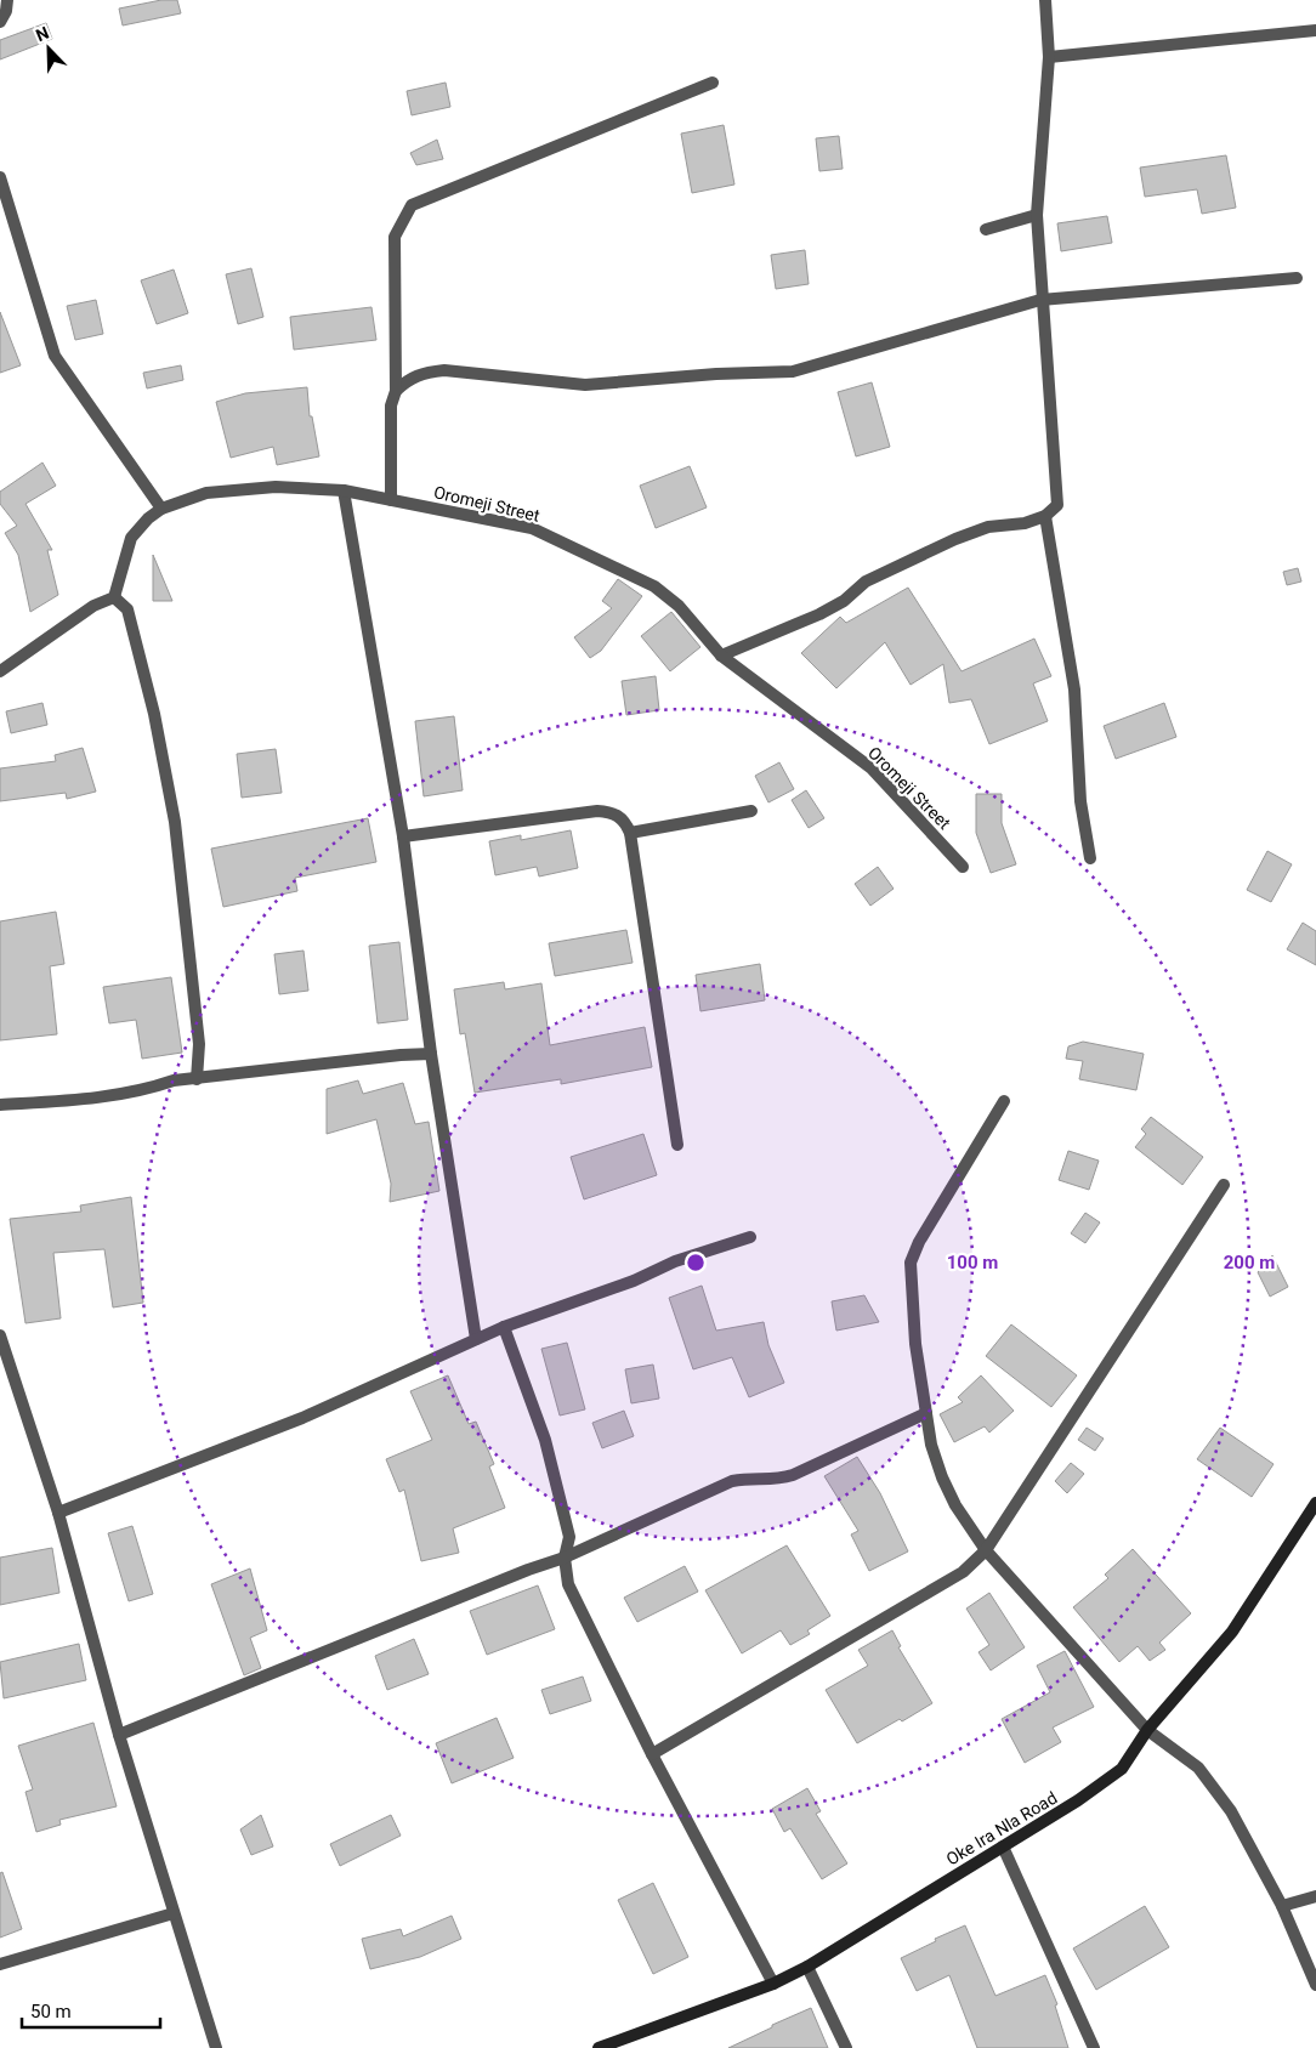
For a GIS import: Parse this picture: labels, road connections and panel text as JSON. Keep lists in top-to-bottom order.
{
  "streets": {
    "street": ["Oromeji Street", "Oke Ira Nla Road"]
  },
  "scale_bar": "50 m",
  "north": "top left",
  "rings": ["100 m", "200 m"]
}
